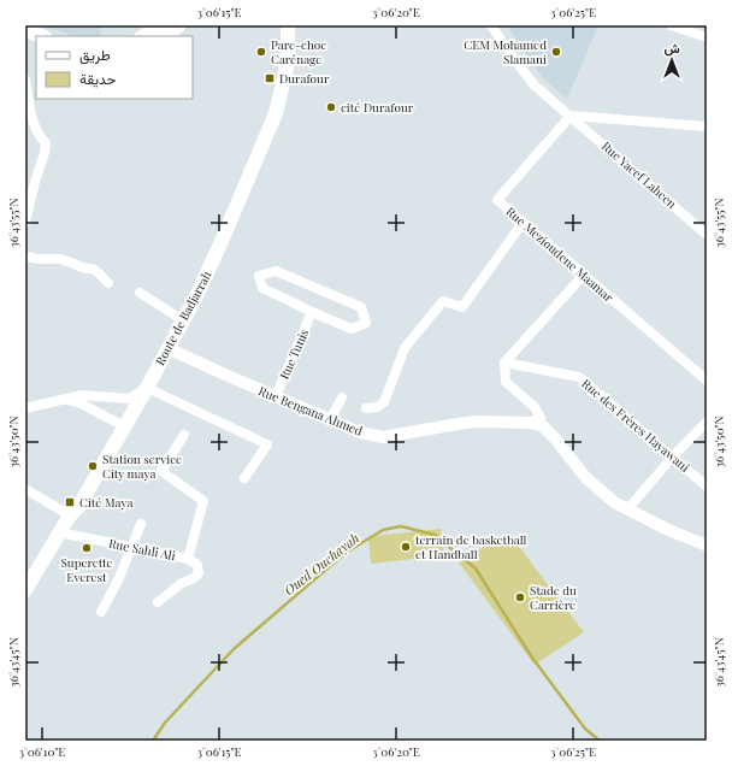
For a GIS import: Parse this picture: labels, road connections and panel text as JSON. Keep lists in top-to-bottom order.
{
  "streets": {
    "main road": ["Route de Badjarrah"],
    "street": [
      "Rue Yacef Lahcen",
      "Rue Mezioudene Maamar",
      "Rue Tunis",
      "Rue Bengana Ahmed",
      "Rue des Frères Hayawani",
      "Rue Sahli Ali"
    ]
  },
  "crossings": [
    ["Rue Yacef Lahcen", "Rue Mezioudene Maamar"],
    ["Route de Badjarrah", "Rue Bengana Ahmed"],
    ["Route de Badjarrah", "Rue Sahli Ali"],
    ["Rue Tunis", "Rue Bengana Ahmed"]
  ],
  "water": ["Oued Ouchayah"],
  "places": {
    "other": [
      "Pare-choc Carénage",
      "CEM Mohamed Slamani",
      "cité Durafour",
      "Station service City maya",
      "terrain de basketball et Handball",
      "Superette Everest",
      "Stade du Carrière"
    ],
    "transit": ["Durafour", "Cité Maya"]
  },
  "legend": ["طريق", "حديقة"],
  "north": "top",
  "coordinates": [
    "3°06'15\"E",
    "3°06'20\"E",
    "3°06'25\"E",
    "36°43'55\"N",
    "36°43'50\"N",
    "36°43'45\"N",
    "3°06'10\"E"
  ]
}
